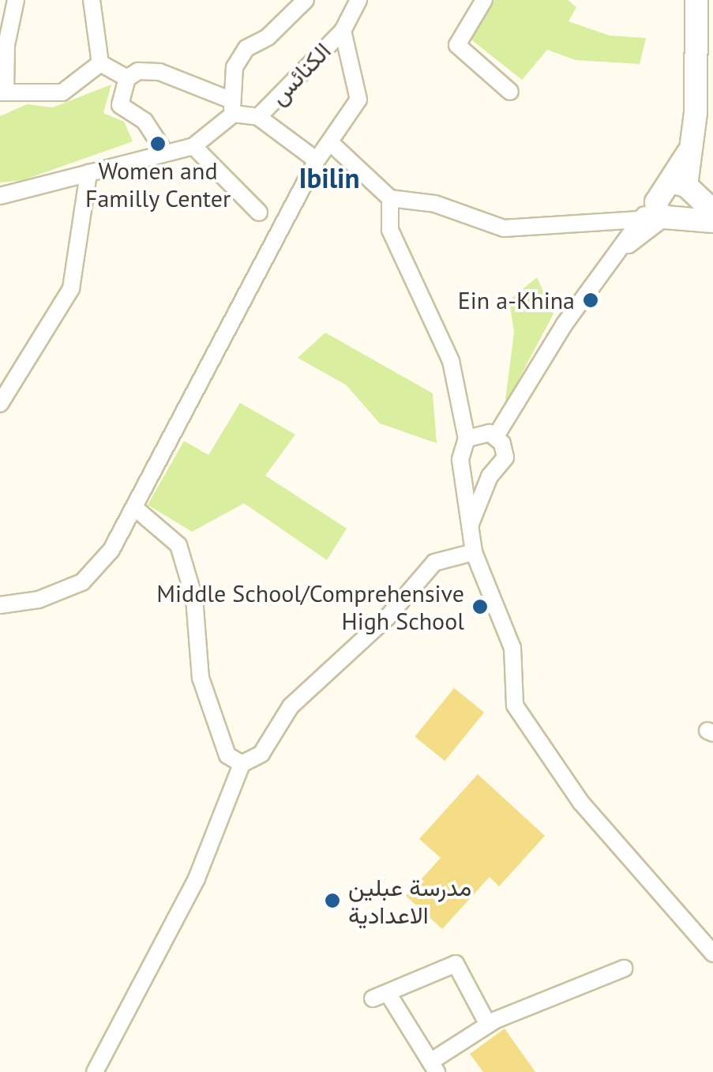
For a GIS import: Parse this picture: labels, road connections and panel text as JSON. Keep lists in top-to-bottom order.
{
  "streets": {
    "street": ["الكنائس"]
  },
  "districts": ["Ibilin"],
  "places": [
    "Women and Familly Center",
    "Ein a-Khina",
    "Middle School/Comprehensive High School",
    "مدرسة عبلين الاعدادية"
  ]
}
